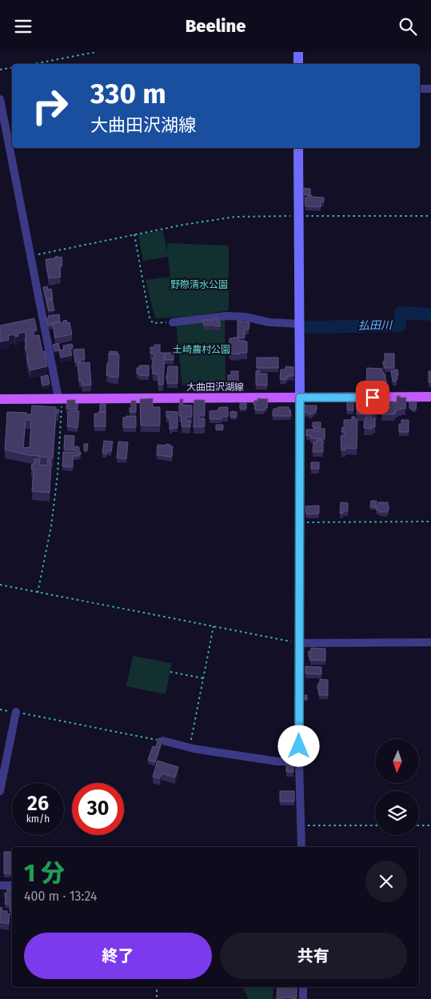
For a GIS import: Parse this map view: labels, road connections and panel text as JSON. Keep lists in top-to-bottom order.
{
  "streets": {
    "main road": ["大曲田沢湖線"]
  },
  "water": ["払田川"],
  "parks": ["野際清水公園", "土崎農村公園"],
  "north": "bottom",
  "page": {
    "header": "Beeline",
    "turn": ["330 m", "大曲田沢湖線"],
    "speed": "26 km/h",
    "limit": "30",
    "heading": ["1 分", "400 m · 13:24"],
    "buttons": ["終了", "共有"]
  }
}
